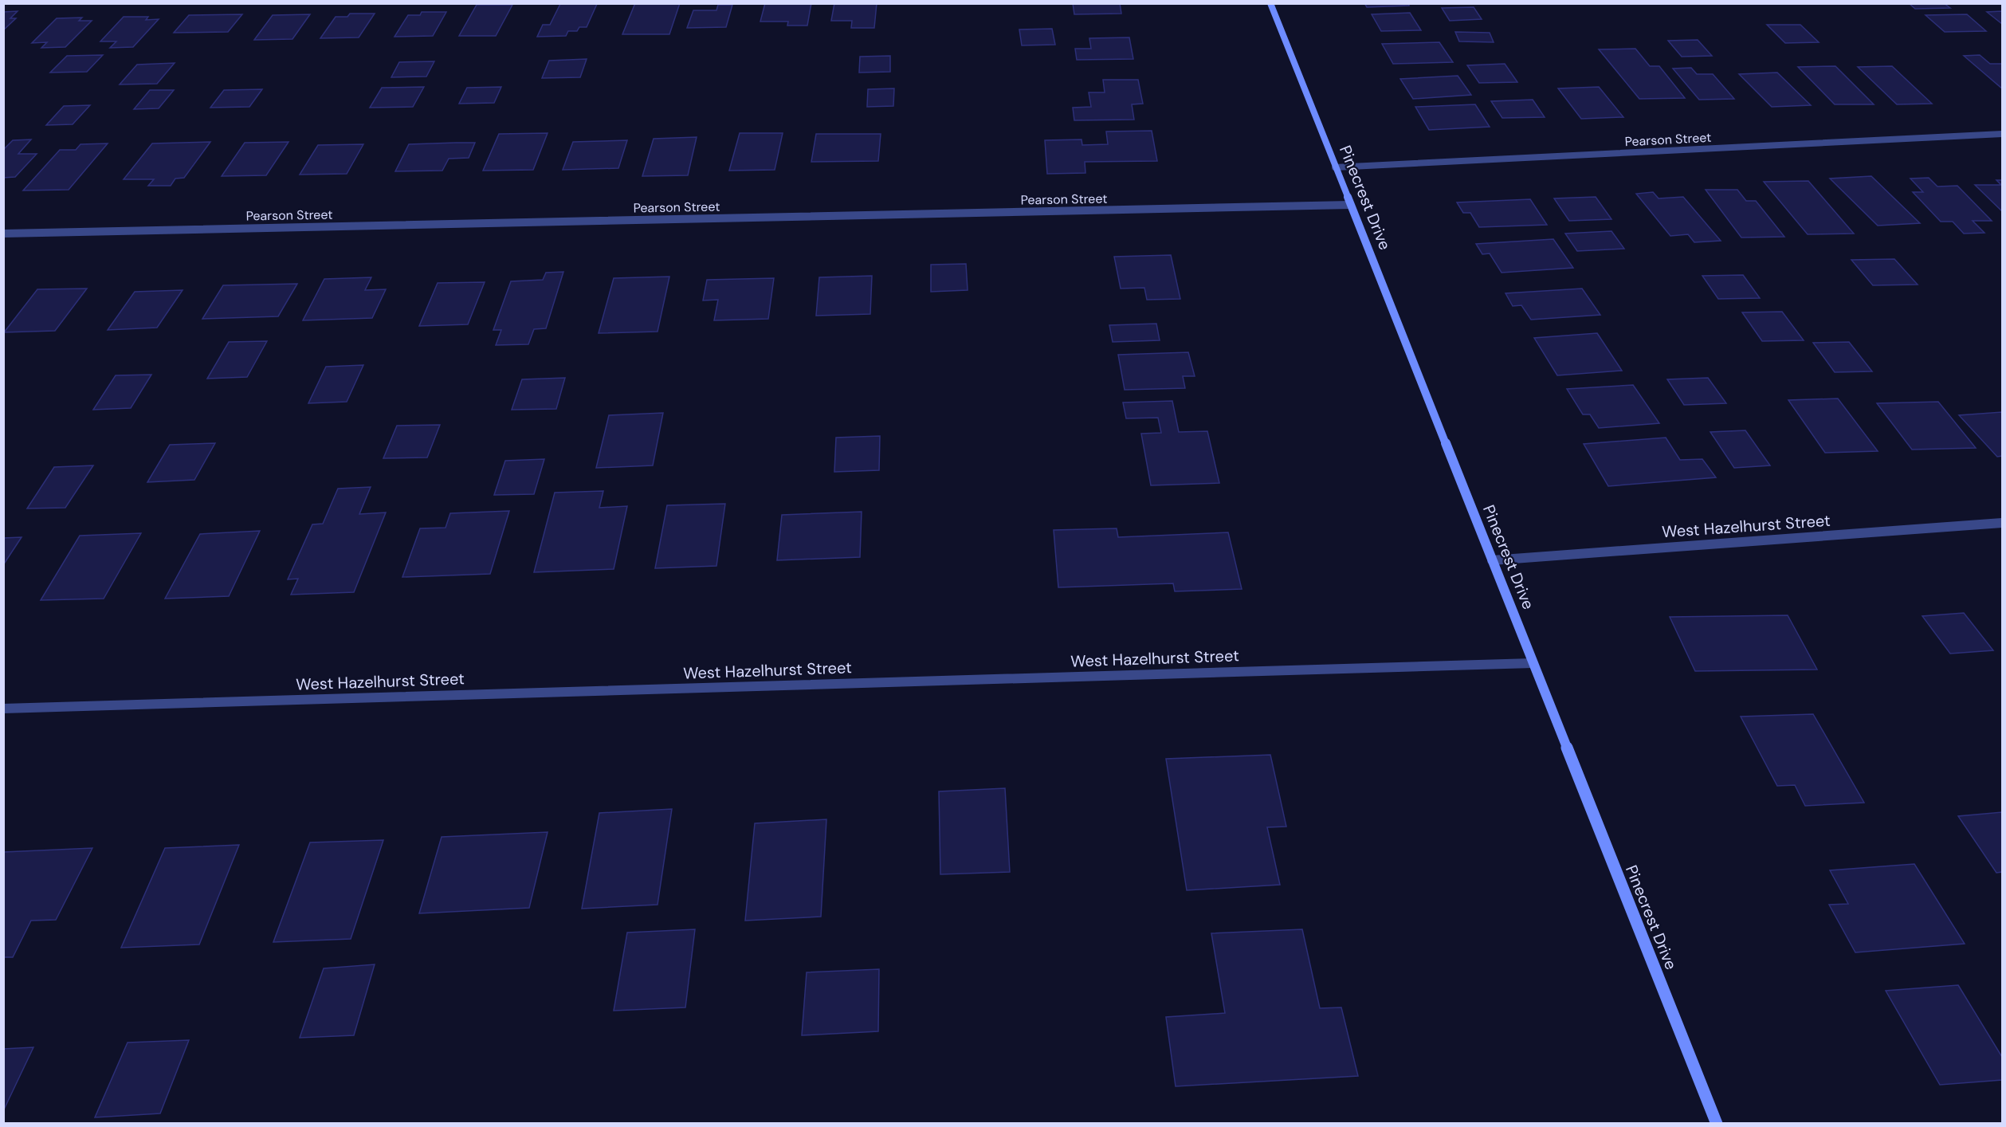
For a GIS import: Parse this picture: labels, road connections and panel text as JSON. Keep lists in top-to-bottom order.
{
  "streets": {
    "street": ["Pearson Street", "Pinecrest Drive", "West Hazelhurst Street"]
  },
  "crossings": [
    ["Pearson Street", "Pinecrest Drive"],
    ["Pinecrest Drive", "West Hazelhurst Street"]
  ]
}
